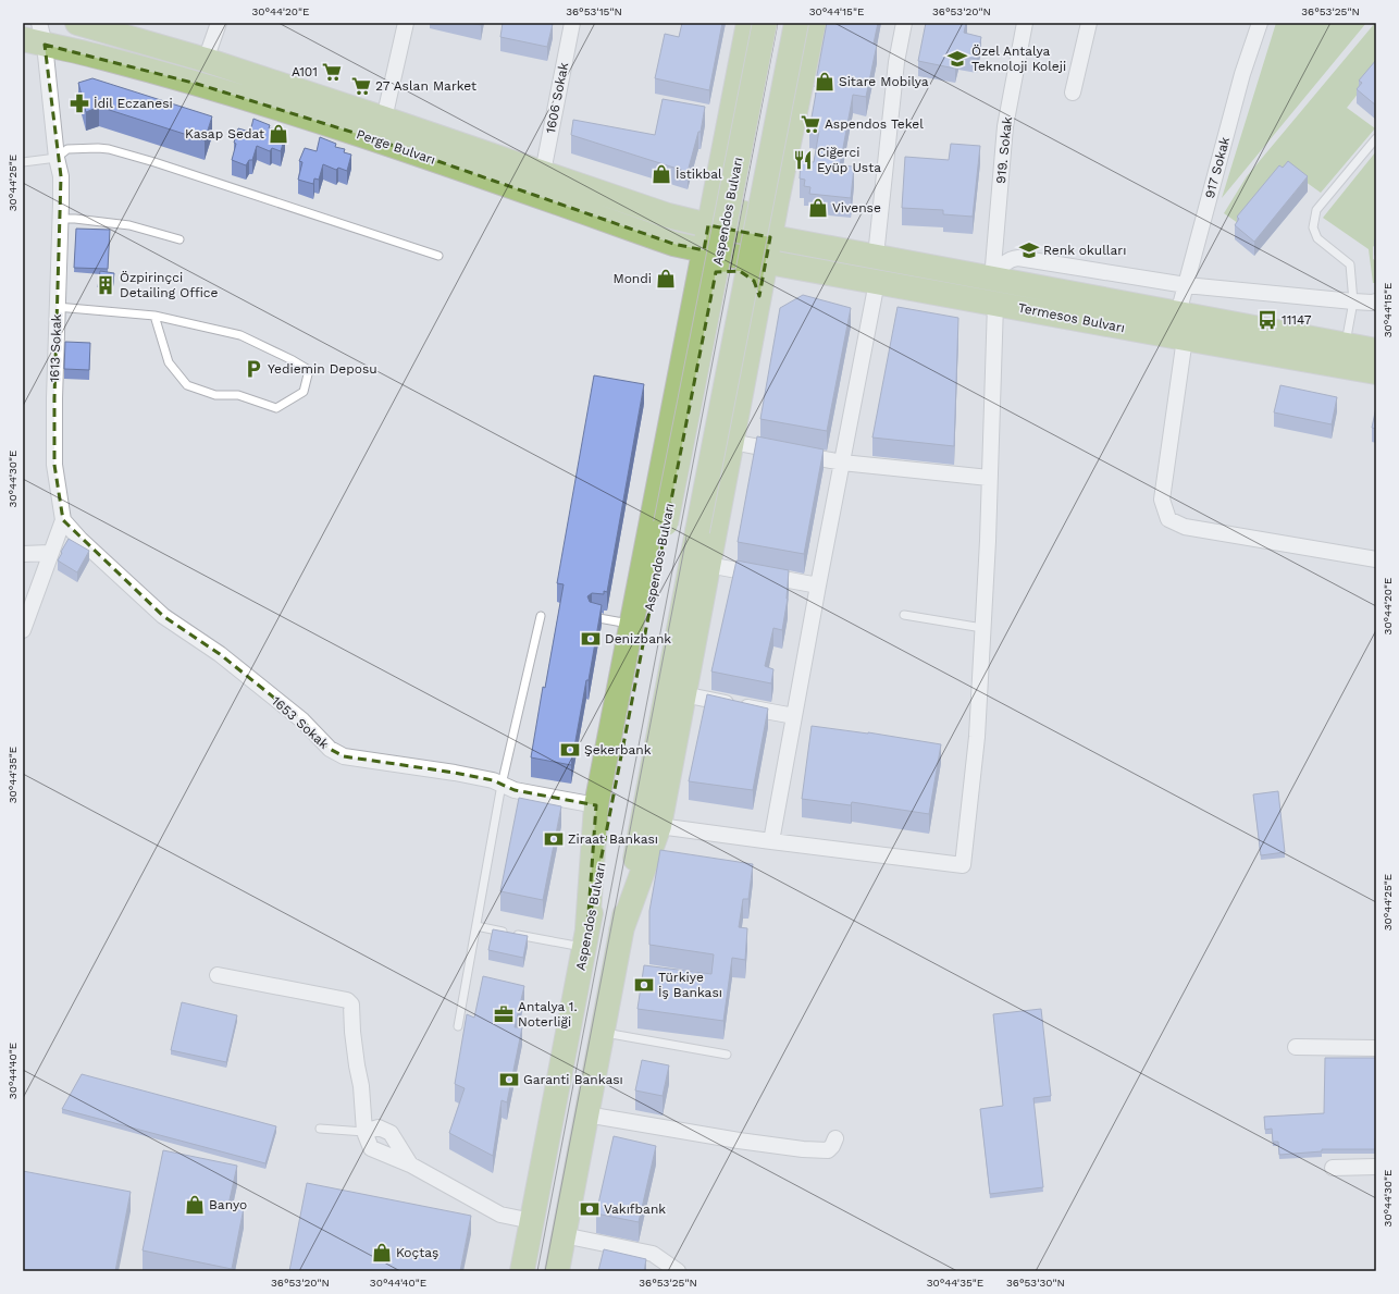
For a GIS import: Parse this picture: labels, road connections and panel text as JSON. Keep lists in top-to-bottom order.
{
  "streets": {
    "main road": ["Perge Bulvarı", "Aspendos Bulvarı", "Termesos Bulvarı"],
    "street": [
      "1606 Sokak",
      "919. Sokak",
      "917 Sokak",
      "1613 Sokak",
      "1653 Sokak"
    ]
  },
  "crossings": [
    ["1606 Sokak", "Perge Bulvarı"],
    ["Perge Bulvarı", "Termesos Bulvarı"],
    ["Perge Bulvarı", "1613 Sokak"],
    ["919. Sokak", "Termesos Bulvarı"],
    ["917 Sokak", "Termesos Bulvarı"],
    ["1613 Sokak", "1653 Sokak"]
  ],
  "places": {
    "school or university": ["Özel Antalya Teknoloji Koleji", "Renk okulları"],
    "supermarket": ["A101", "27 Aslan Market", "Aspendos Tekel"],
    "shop": [
      "Sitare Mobilya",
      "Kasap Sedat",
      "İstikbal",
      "Vivense",
      "Mondi",
      "Banyo",
      "Koçtaş"
    ],
    "pharmacy": ["İdil Eczanesi"],
    "restaurant": ["Ciğerci Eyüp Usta"],
    "building": ["Özpirinçci Detailing Office"],
    "bus stop": ["11147"],
    "parking": ["Yediemin Deposu"],
    "bank": [
      "Denizbank",
      "Şekerbank",
      "Ziraat Bankası",
      "Türkiye İş Bankası",
      "Garanti Bankası",
      "Vakıfbank"
    ],
    "office": ["Antalya 1. Noterliği"]
  },
  "coordinates": [
    "30°44'20\"E",
    "36°53'15\"N",
    "30°44'15\"E",
    "36°53'20\"N",
    "36°53'25\"N",
    "30°44'25\"E",
    "30°44'30\"E",
    "30°44'35\"E",
    "30°44'40\"E",
    "36°53'30\"N"
  ]
}
